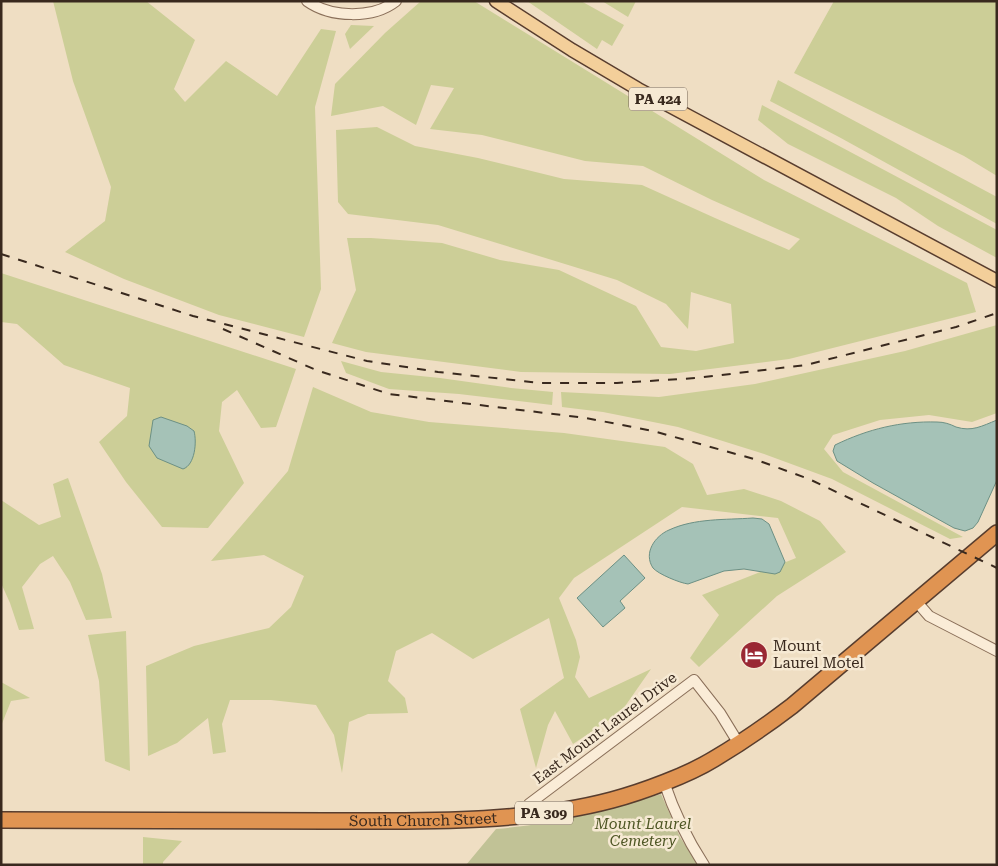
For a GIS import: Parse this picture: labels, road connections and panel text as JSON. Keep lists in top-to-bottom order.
{
  "streets": {
    "highway": ["PA 309", "South Church Street"],
    "main road": ["PA 424"],
    "street": ["East Mount Laurel Drive"]
  },
  "crossings": [
    ["East Mount Laurel Drive", "South Church Street"]
  ],
  "parks": ["Mount Laurel Cemetery"],
  "places": {
    "hotel": ["Mount Laurel Motel"]
  }
}
